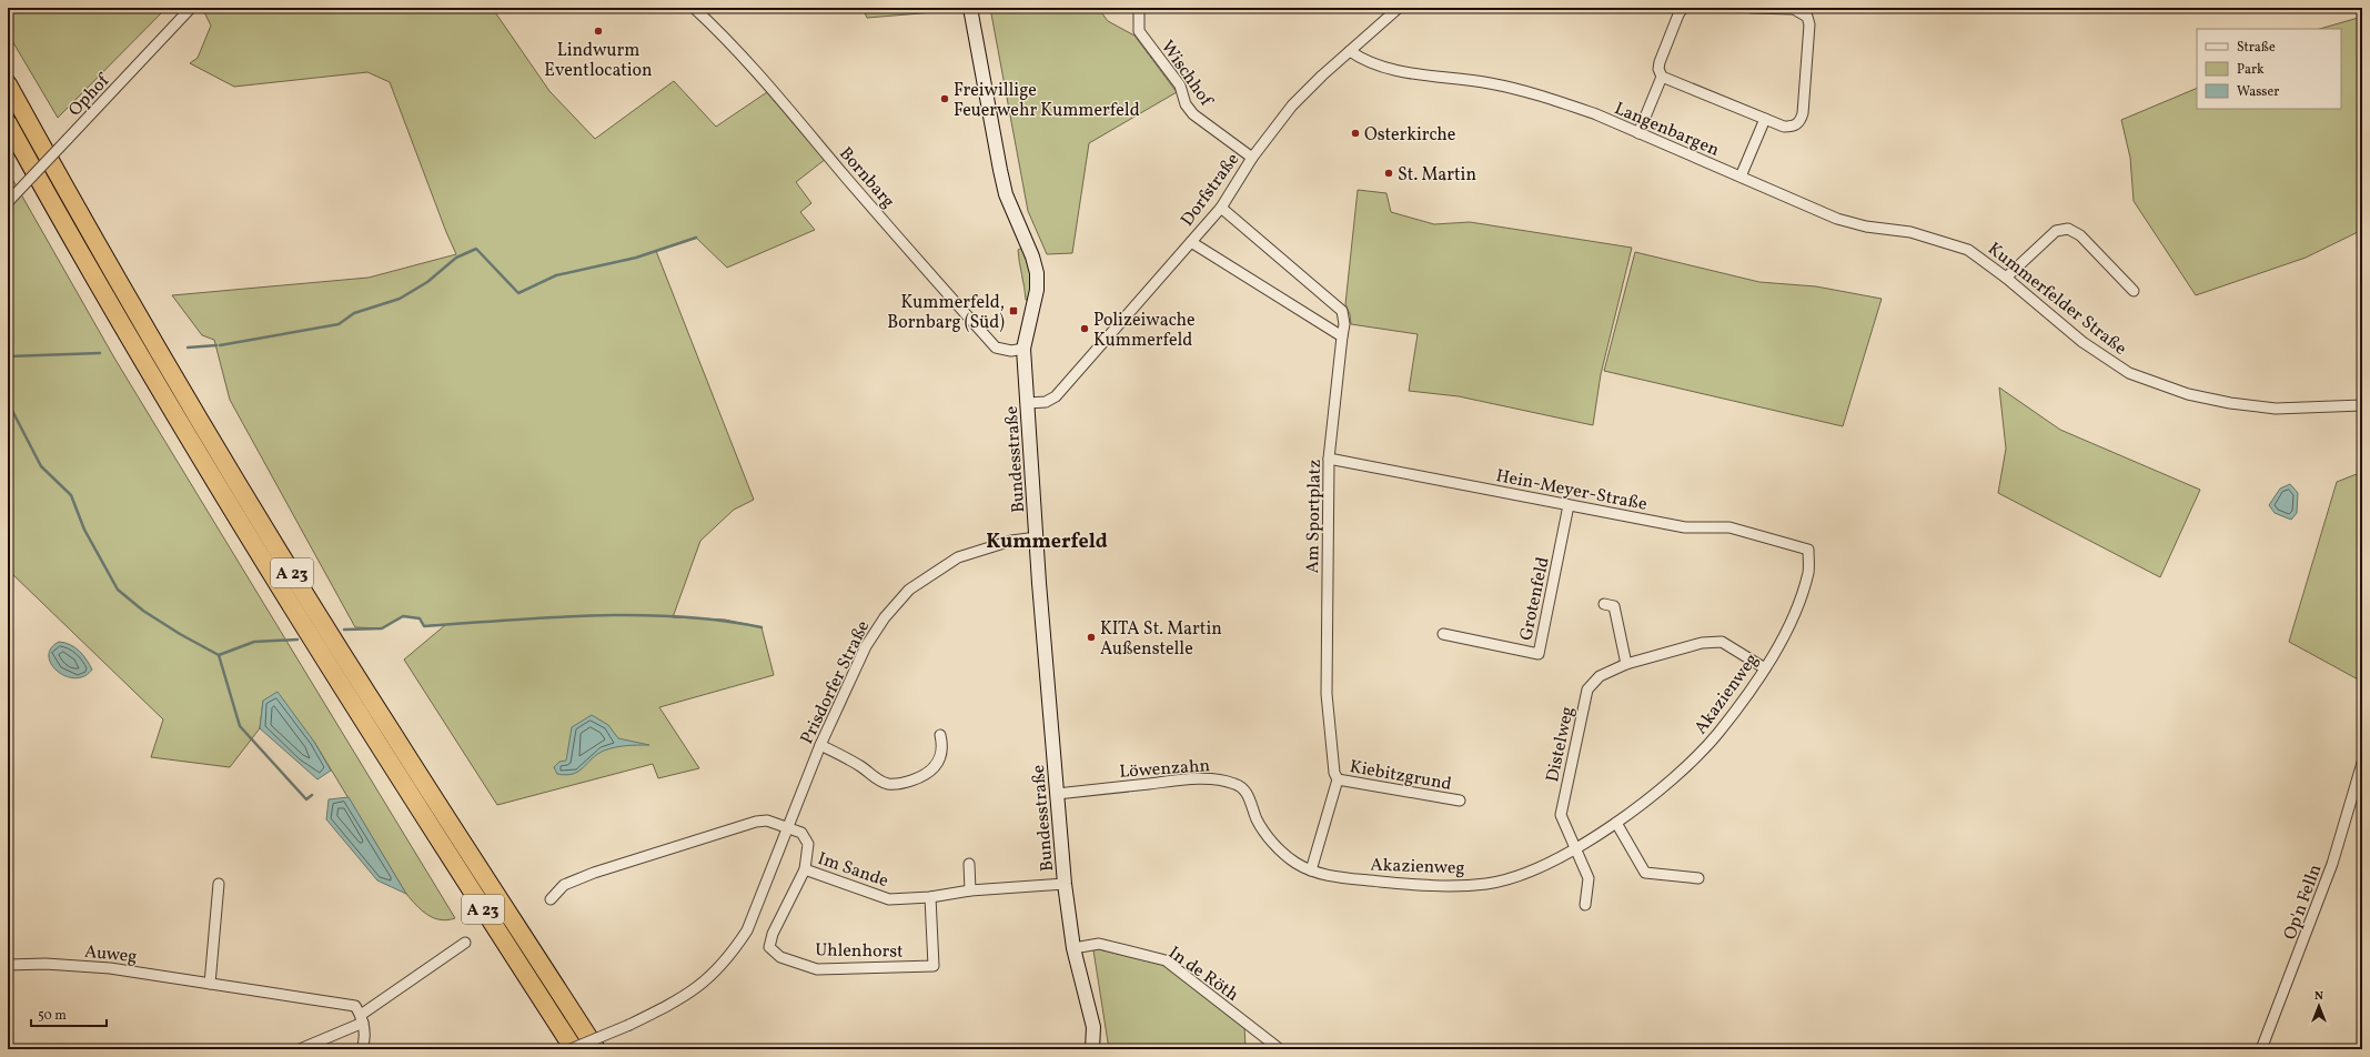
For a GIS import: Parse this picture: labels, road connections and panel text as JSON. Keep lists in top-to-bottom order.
{
  "streets": {
    "highway": ["A 23"],
    "street": [
      "Wischhof",
      "Ophof",
      "Langenbargen",
      "Bornbarg",
      "Dorfstraße",
      "Kummerfelder Straße",
      "Bundesstraße",
      "Hein-Meyer-Straße",
      "Am Sportplatz",
      "Grotenfeld",
      "Prisdorfer Straße",
      "Akazienweg",
      "Distelweg",
      "Löwenzahn",
      "Kiebitzgrund",
      "Im Sande",
      "Op'n Felln",
      "Uhlenhorst",
      "Auweg",
      "In de Röth"
    ]
  },
  "crossings": [
    ["Wischhof", "Dorfstraße"],
    ["Langenbargen", "Dorfstraße"],
    ["Langenbargen", "Kummerfelder Straße"],
    ["Bornbarg", "Bundesstraße"],
    ["Dorfstraße", "Bundesstraße"],
    ["Dorfstraße", "Am Sportplatz"],
    ["Bundesstraße", "Prisdorfer Straße"],
    ["Bundesstraße", "Löwenzahn"],
    ["Bundesstraße", "Im Sande"],
    ["Bundesstraße", "In de Röth"],
    ["Hein-Meyer-Straße", "Am Sportplatz"],
    ["Hein-Meyer-Straße", "Grotenfeld"],
    ["Hein-Meyer-Straße", "Akazienweg"],
    ["Am Sportplatz", "Akazienweg"],
    ["Am Sportplatz", "Löwenzahn"],
    ["Am Sportplatz", "Kiebitzgrund"],
    ["A 23", "Prisdorfer Straße"],
    ["Prisdorfer Straße", "Im Sande"],
    ["Akazienweg", "Distelweg"],
    ["Akazienweg", "Löwenzahn"],
    ["Im Sande", "Uhlenhorst"]
  ],
  "districts": ["Kummerfeld"],
  "places": {
    "other": [
      "Lindwurm Eventlocation",
      "Freiwillige Feuerwehr Kummerfeld",
      "Osterkirche",
      "St. Martin",
      "Polizeiwache Kummerfeld",
      "KITA St. Martin Außenstelle"
    ],
    "transit": ["Kummerfeld, Bornbarg (Süd)"]
  },
  "legend": ["Straße", "Park", "Wasser"],
  "scale_bar": "50 m",
  "north": "top"
}
